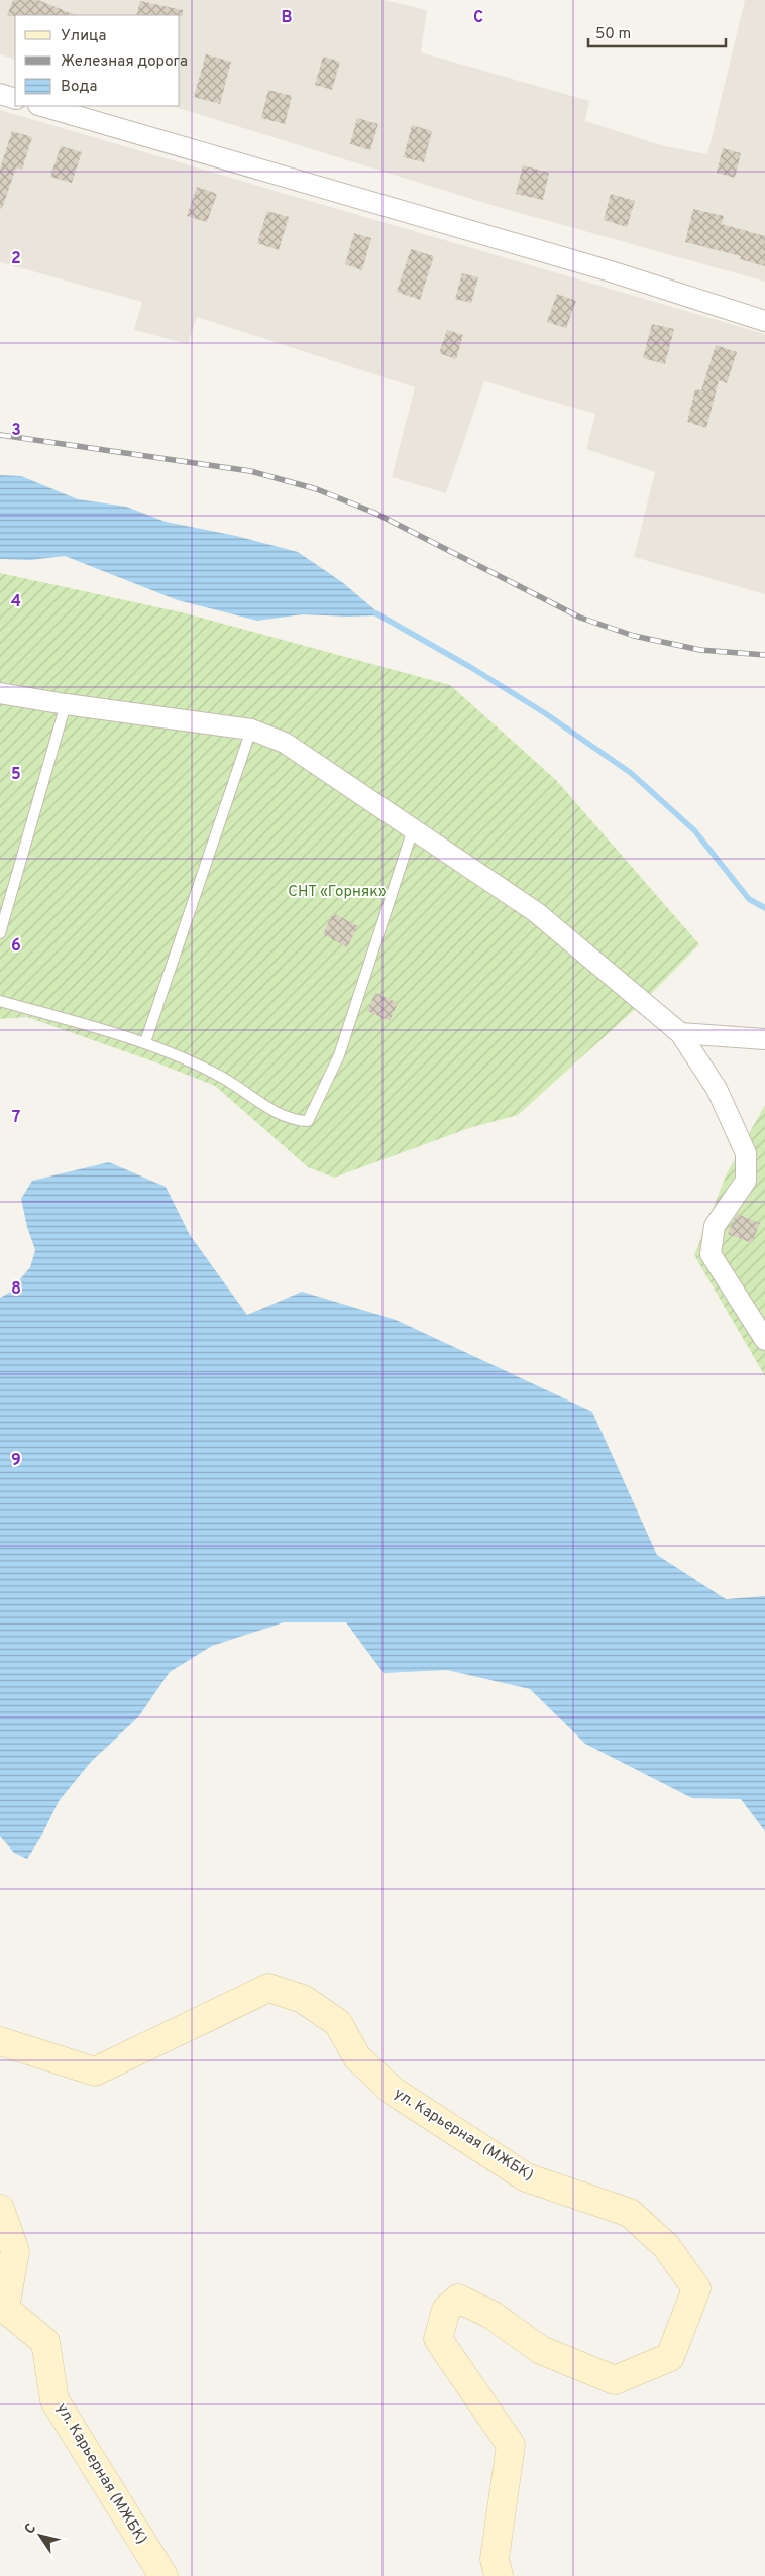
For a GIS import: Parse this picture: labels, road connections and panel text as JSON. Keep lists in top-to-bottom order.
{
  "streets": {
    "street": ["ул. Карьерная (МЖБК)"]
  },
  "parks": ["СНТ «Горняк»"],
  "legend": ["Улица", "Железная дорога", "Вода"],
  "scale_bar": "50 m",
  "north": "top left",
  "grid": {
    "columns": ["B", "C"],
    "rows": [
      "2",
      "3",
      "4",
      "5",
      "6",
      "7",
      "8",
      "9"
    ]
  }
}
